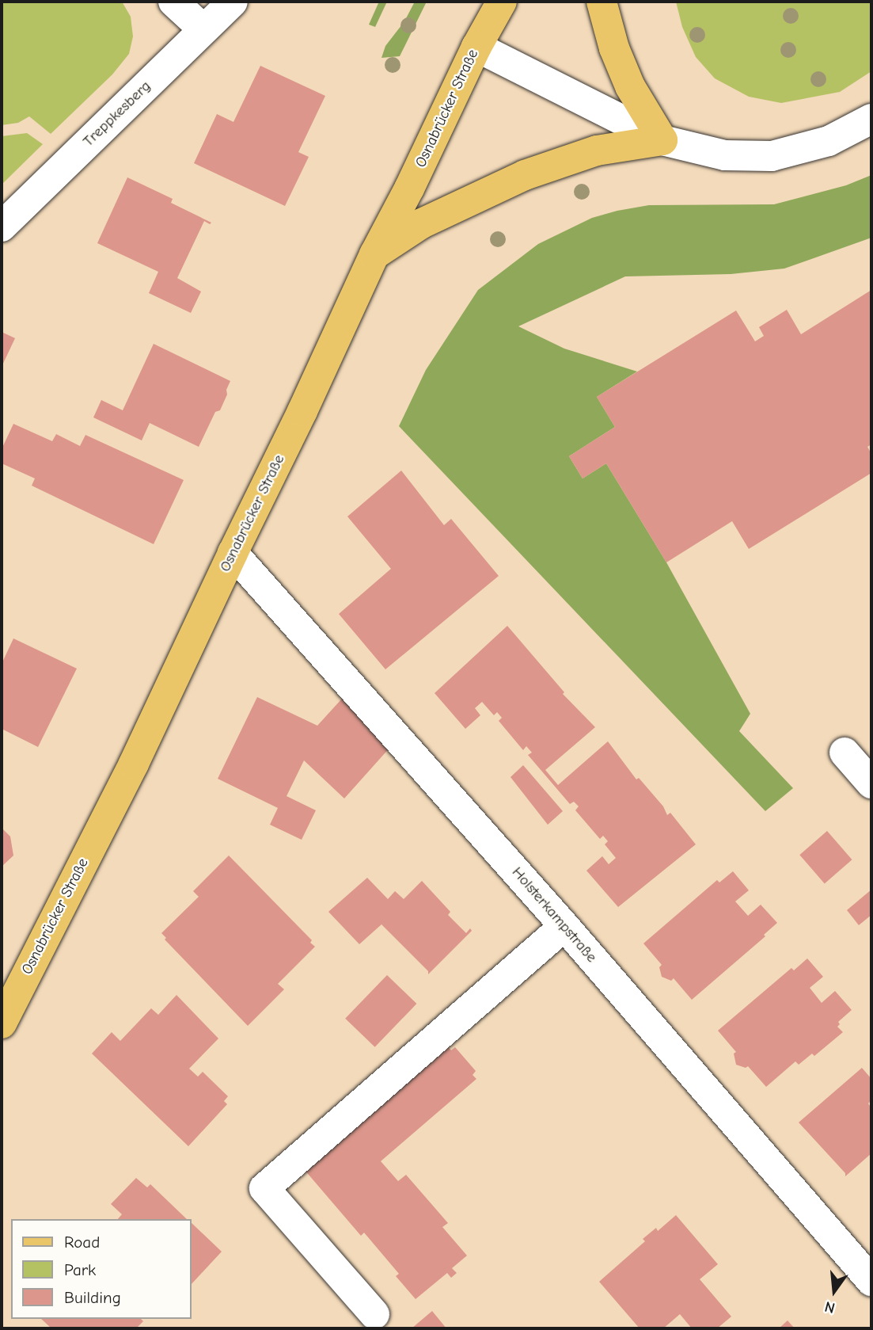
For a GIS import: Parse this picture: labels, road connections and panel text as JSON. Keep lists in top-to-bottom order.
{
  "streets": {
    "main road": ["Osnabrücker Straße"],
    "street": ["Treppkesberg", "Holsterkampstraße"]
  },
  "crossings": [
    ["Osnabrücker Straße", "Holsterkampstraße"]
  ],
  "legend": ["Road", "Park", "Building"],
  "north": "bottom"
}
